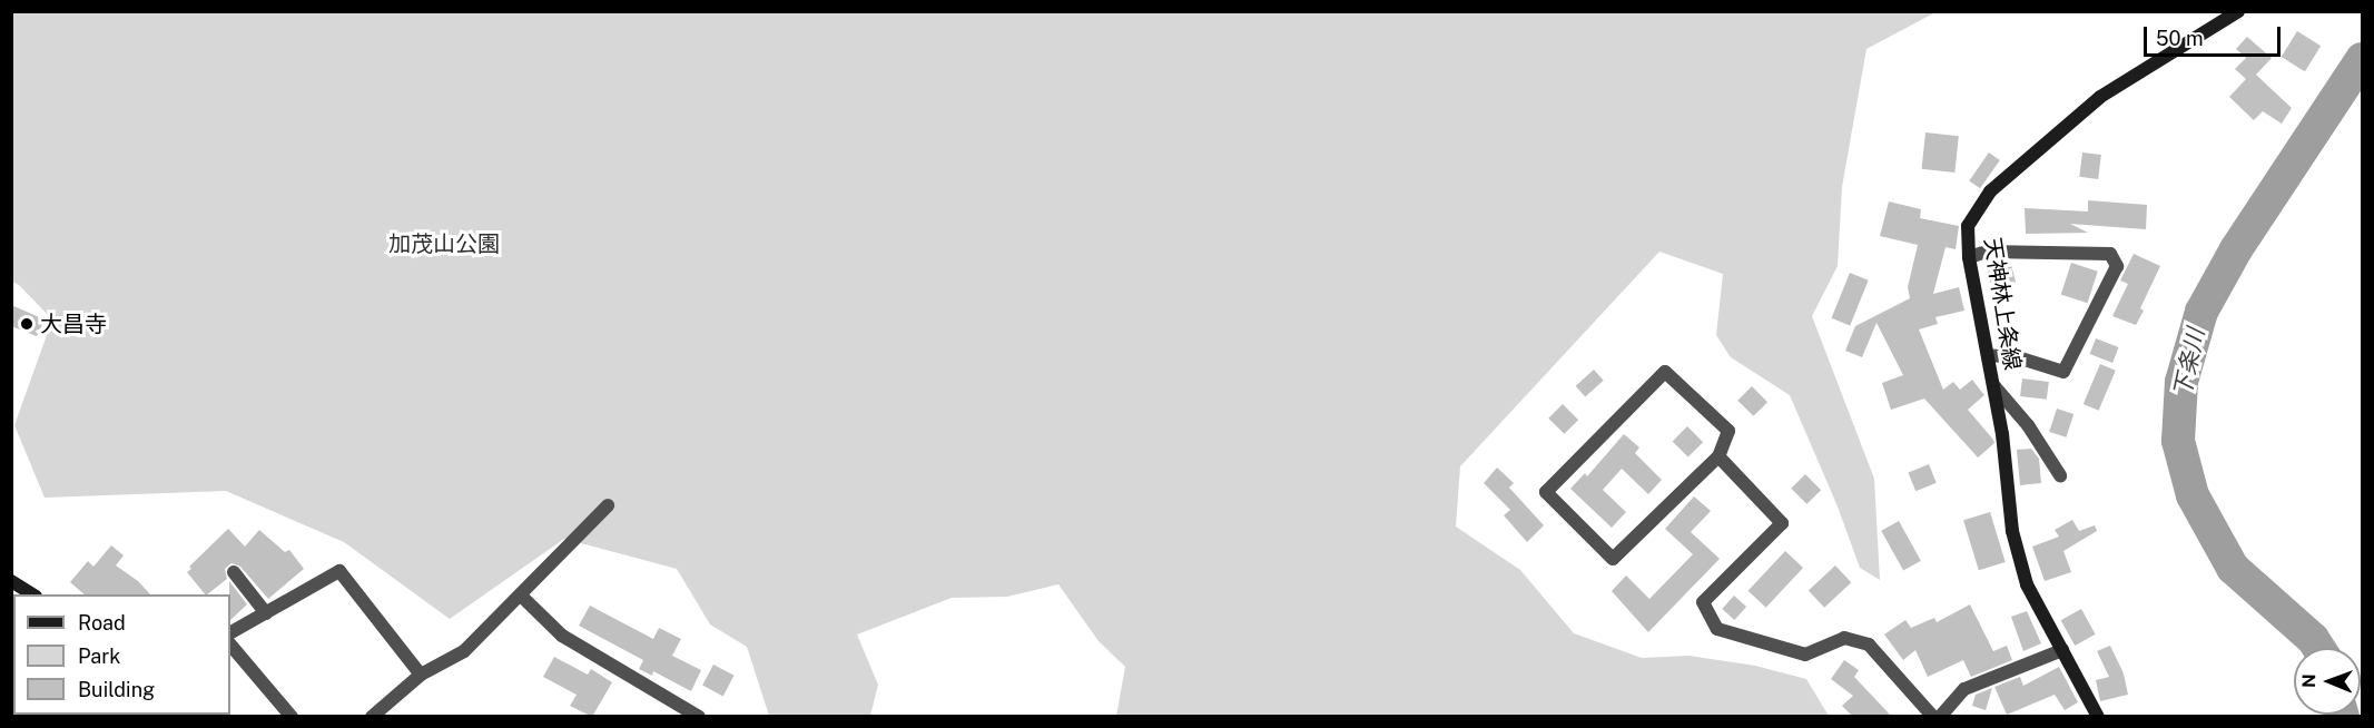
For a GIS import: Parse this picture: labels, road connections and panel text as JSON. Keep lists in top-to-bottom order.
{
  "streets": {
    "main road": ["天神林上条線"]
  },
  "water": ["下条川"],
  "parks": ["加茂山公園"],
  "places": ["大昌寺"],
  "legend": ["Road", "Park", "Building"],
  "scale_bar": "50 m",
  "north": "left"
}
